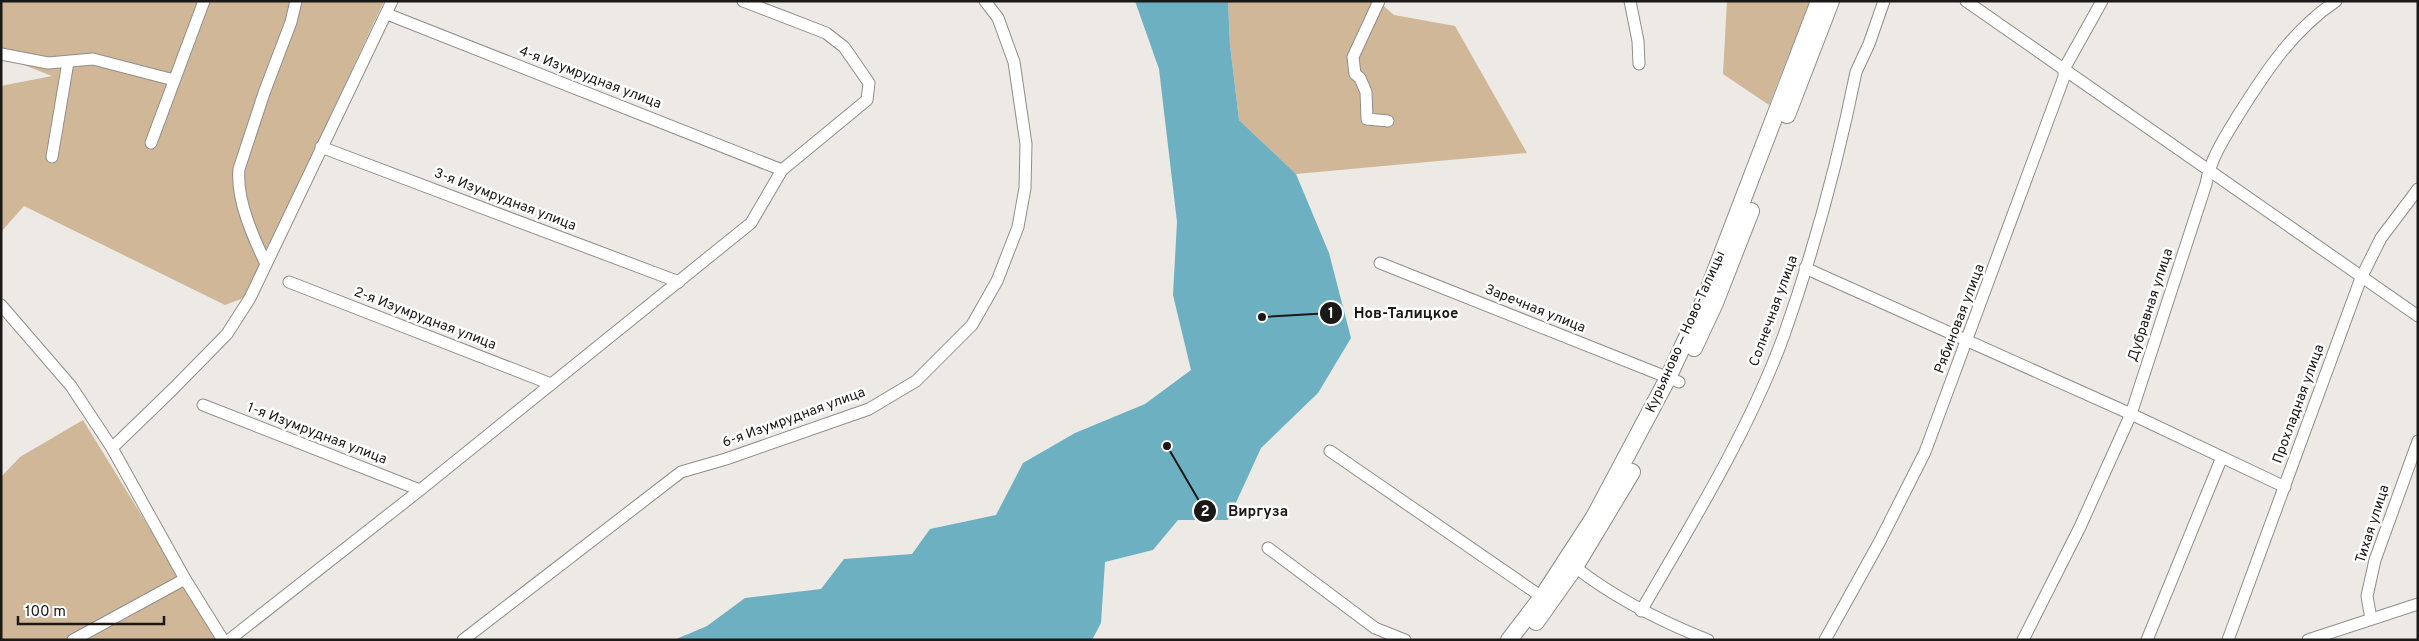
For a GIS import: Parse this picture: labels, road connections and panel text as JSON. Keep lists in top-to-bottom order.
{
  "streets": {
    "main road": ["Курьяново — Ново-Талицы"],
    "street": [
      "4-я Изумрудная улица",
      "3-я Изумрудная улица",
      "Дубравная улица",
      "Заречная улица",
      "Солнечная улица",
      "2-я Изумрудная улица",
      "Рябиновая улица",
      "Прохладная улица",
      "6-я Изумрудная улица",
      "1-я Изумрудная улица",
      "Тихая улица"
    ]
  },
  "crossings": [
    ["Заречная улица", "Курьяново — Ново-Талицы"]
  ],
  "places": ["Нов-Талицкое", "Виргуза"],
  "scale_bar": "100 m"
}
